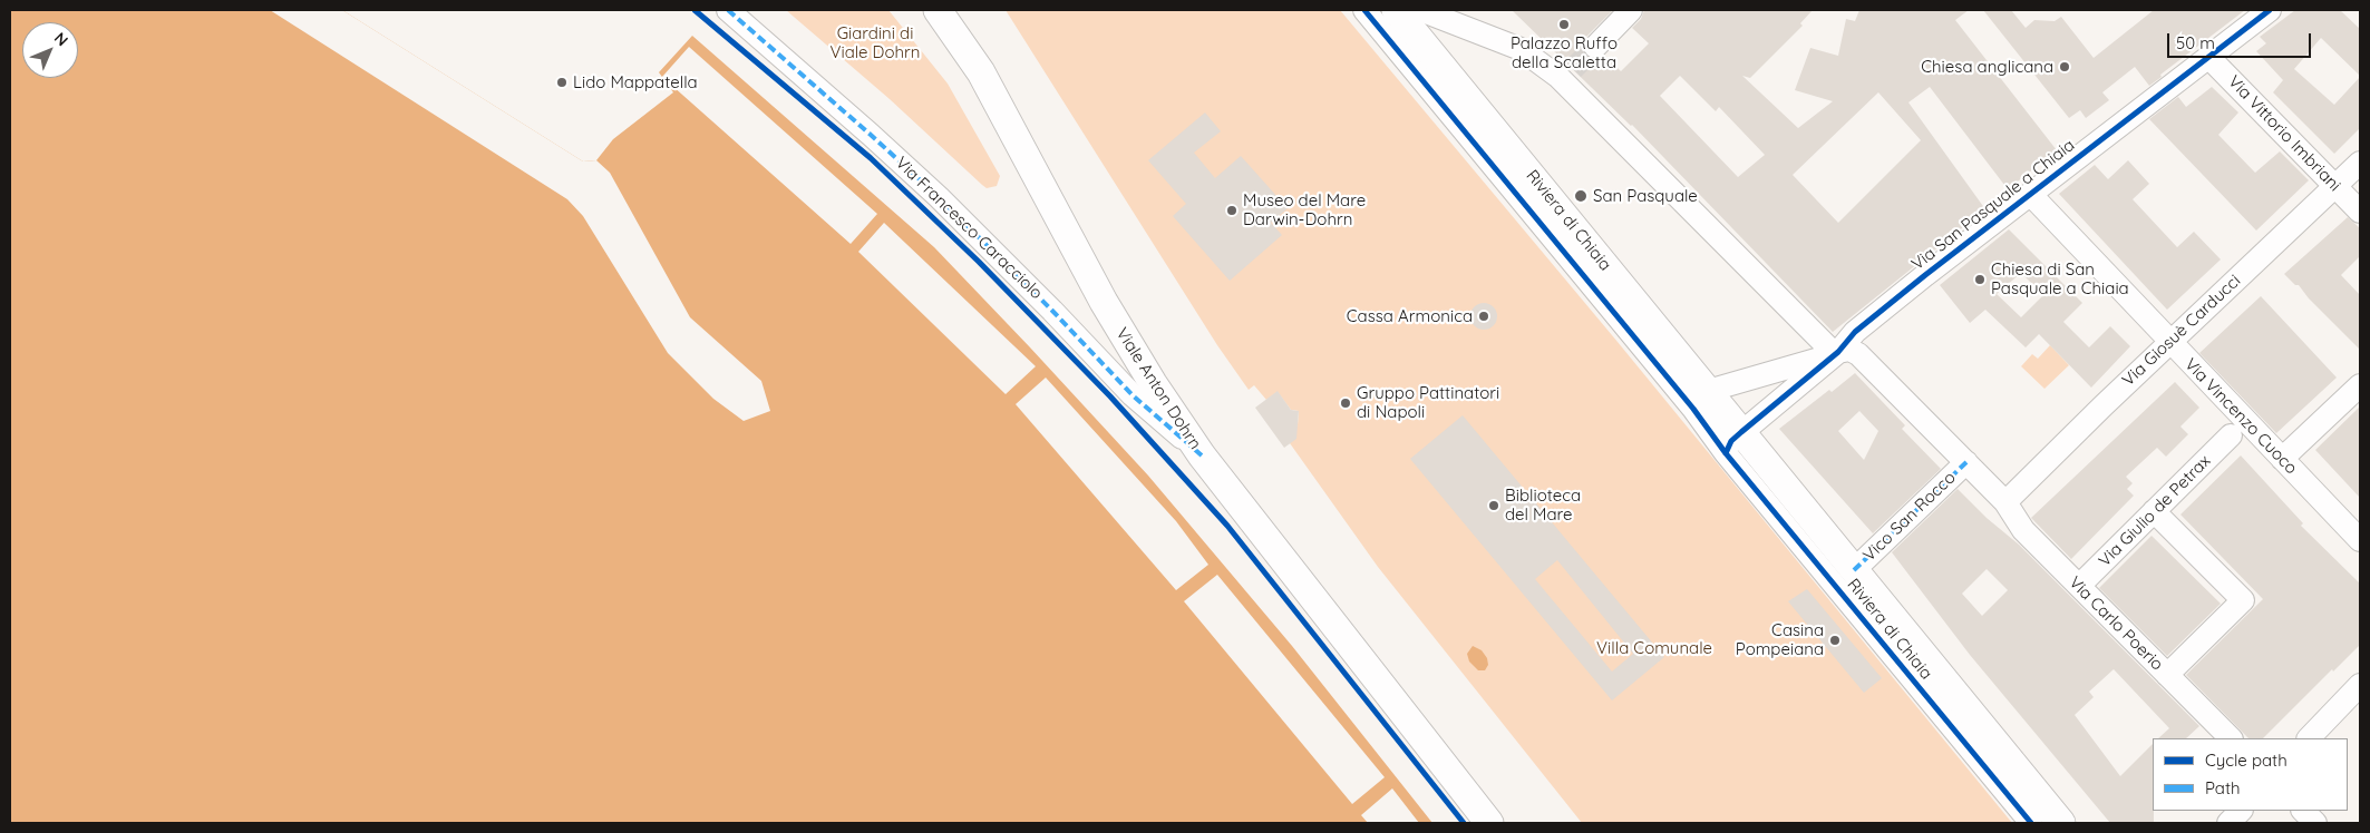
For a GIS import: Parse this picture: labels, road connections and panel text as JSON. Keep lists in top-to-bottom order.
{
  "streets": {
    "main road": ["Riviera di Chiaia", "Viale Anton Dohrn"],
    "street": [
      "Via Vittorio Imbriani",
      "Via San Pasquale a Chiaia",
      "Via Francesco Caracciolo",
      "Via Giosuè Carducci",
      "Via Vincenzo Cuoco",
      "Via Giulio de Petrax",
      "Vico San Rocco",
      "Via Carlo Poerio"
    ]
  },
  "crossings": [
    ["Via Vittorio Imbriani", "Via San Pasquale a Chiaia"],
    ["Via Vittorio Imbriani", "Via Giosuè Carducci"],
    ["Via San Pasquale a Chiaia", "Riviera di Chiaia"],
    ["Via San Pasquale a Chiaia", "Via Vincenzo Cuoco"],
    ["Via San Pasquale a Chiaia", "Via Carlo Poerio"],
    ["Riviera di Chiaia", "Vico San Rocco"],
    ["Via Francesco Caracciolo", "Viale Anton Dohrn"],
    ["Via Giosuè Carducci", "Via Vincenzo Cuoco"],
    ["Via Giosuè Carducci", "Via Carlo Poerio"],
    ["Via Giulio de Petrax", "Via Carlo Poerio"],
    ["Vico San Rocco", "Via Carlo Poerio"]
  ],
  "parks": ["Giardini di Viale Dohrn", "Villa Comunale"],
  "places": [
    "Palazzo Ruffo della Scaletta",
    "Chiesa anglicana",
    "Lido Mappatella",
    "San Pasquale",
    "Museo del Mare Darwin-Dohrn",
    "Chiesa di San Pasquale a Chiaia",
    "Cassa Armonica",
    "Gruppo Pattinatori di Napoli",
    "Biblioteca del Mare",
    "Casina Pompeiana"
  ],
  "legend": ["Cycle path", "Path"],
  "scale_bar": "50 m",
  "north": "top right"
}
